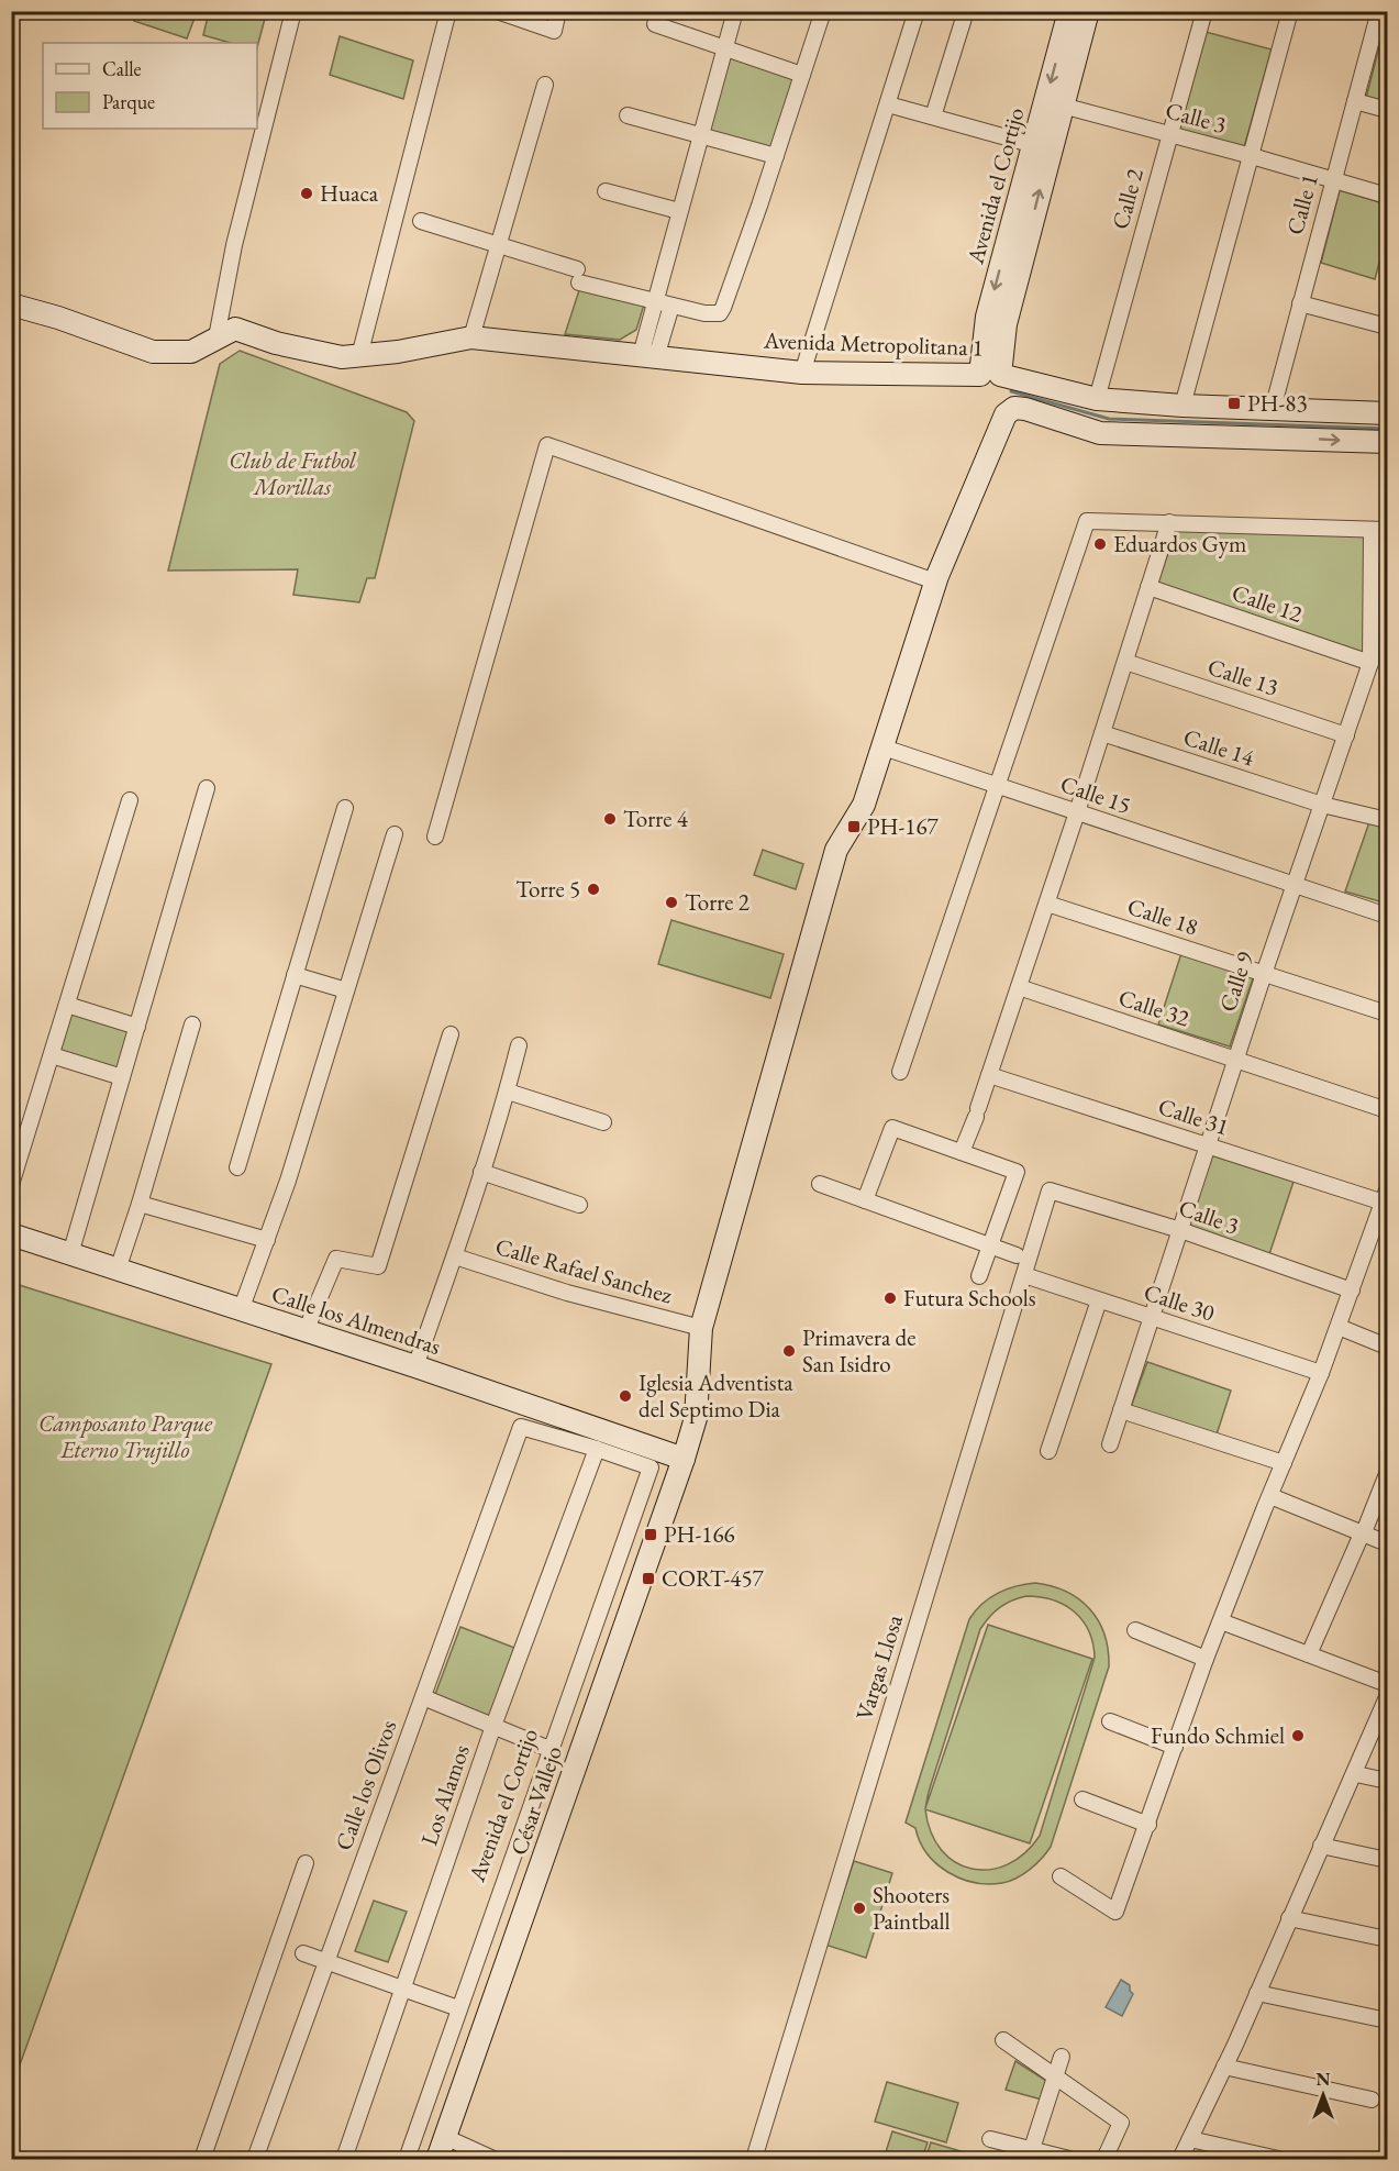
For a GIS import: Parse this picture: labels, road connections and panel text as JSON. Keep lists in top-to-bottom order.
{
  "streets": {
    "street": [
      "Calle 3",
      "Avenida el Cortijo",
      "Calle 2",
      "Calle 1",
      "Avenida Metropolitana 1",
      "Calle 12",
      "Calle 13",
      "Calle 14",
      "Calle 15",
      "Calle 18",
      "Calle 9",
      "Calle 32",
      "Calle 31",
      "Calle Rafael Sanchez",
      "Calle 30",
      "Calle los Almendras",
      "Vargas Llosa",
      "Calle los Olivos",
      "Los Alamos",
      "César Vallejo"
    ]
  },
  "crossings": [
    ["Calle 3", "Avenida el Cortijo"],
    ["Calle 3", "Calle 2"],
    ["Calle 3", "Calle 1"],
    ["Calle 3", "Calle 9"],
    ["Calle 3", "Vargas Llosa"],
    ["Avenida el Cortijo", "Avenida Metropolitana 1"],
    ["Avenida el Cortijo", "Calle los Olivos"],
    ["Avenida el Cortijo", "Los Alamos"],
    ["Calle 2", "Avenida Metropolitana 1"],
    ["Calle 1", "Avenida Metropolitana 1"],
    ["Calle 1", "César Vallejo"],
    ["Avenida Metropolitana 1", "César Vallejo"],
    ["Calle 12", "Calle 9"],
    ["Calle 13", "Calle 9"],
    ["Calle 14", "Calle 9"],
    ["Calle 15", "Calle 9"],
    ["Calle 15", "César Vallejo"],
    ["Calle 18", "Calle 9"],
    ["Calle 9", "Calle 32"],
    ["Calle 9", "Calle 31"],
    ["Calle 9", "Calle 30"],
    ["Calle Rafael Sanchez", "César Vallejo"],
    ["Calle 30", "Vargas Llosa"],
    ["Calle los Almendras", "César Vallejo"],
    ["Calle los Olivos", "Los Alamos"]
  ],
  "parks": ["Club de Futbol Morillas", "Camposanto Parque Eterno Trujillo"],
  "places": {
    "other": [
      "Huaca",
      "Eduardos Gym",
      "Torre 4",
      "Torre 5",
      "Torre 2",
      "Futura Schools",
      "Primavera de San Isidro",
      "Iglesia Adventista del Septimo Dia",
      "Fundo Schmiel",
      "Shooters Paintball"
    ],
    "transit": [
      "PH-83",
      "PH-167",
      "PH-166",
      "CORT-457"
    ]
  },
  "legend": ["Calle", "Parque"],
  "north": "top"
}
